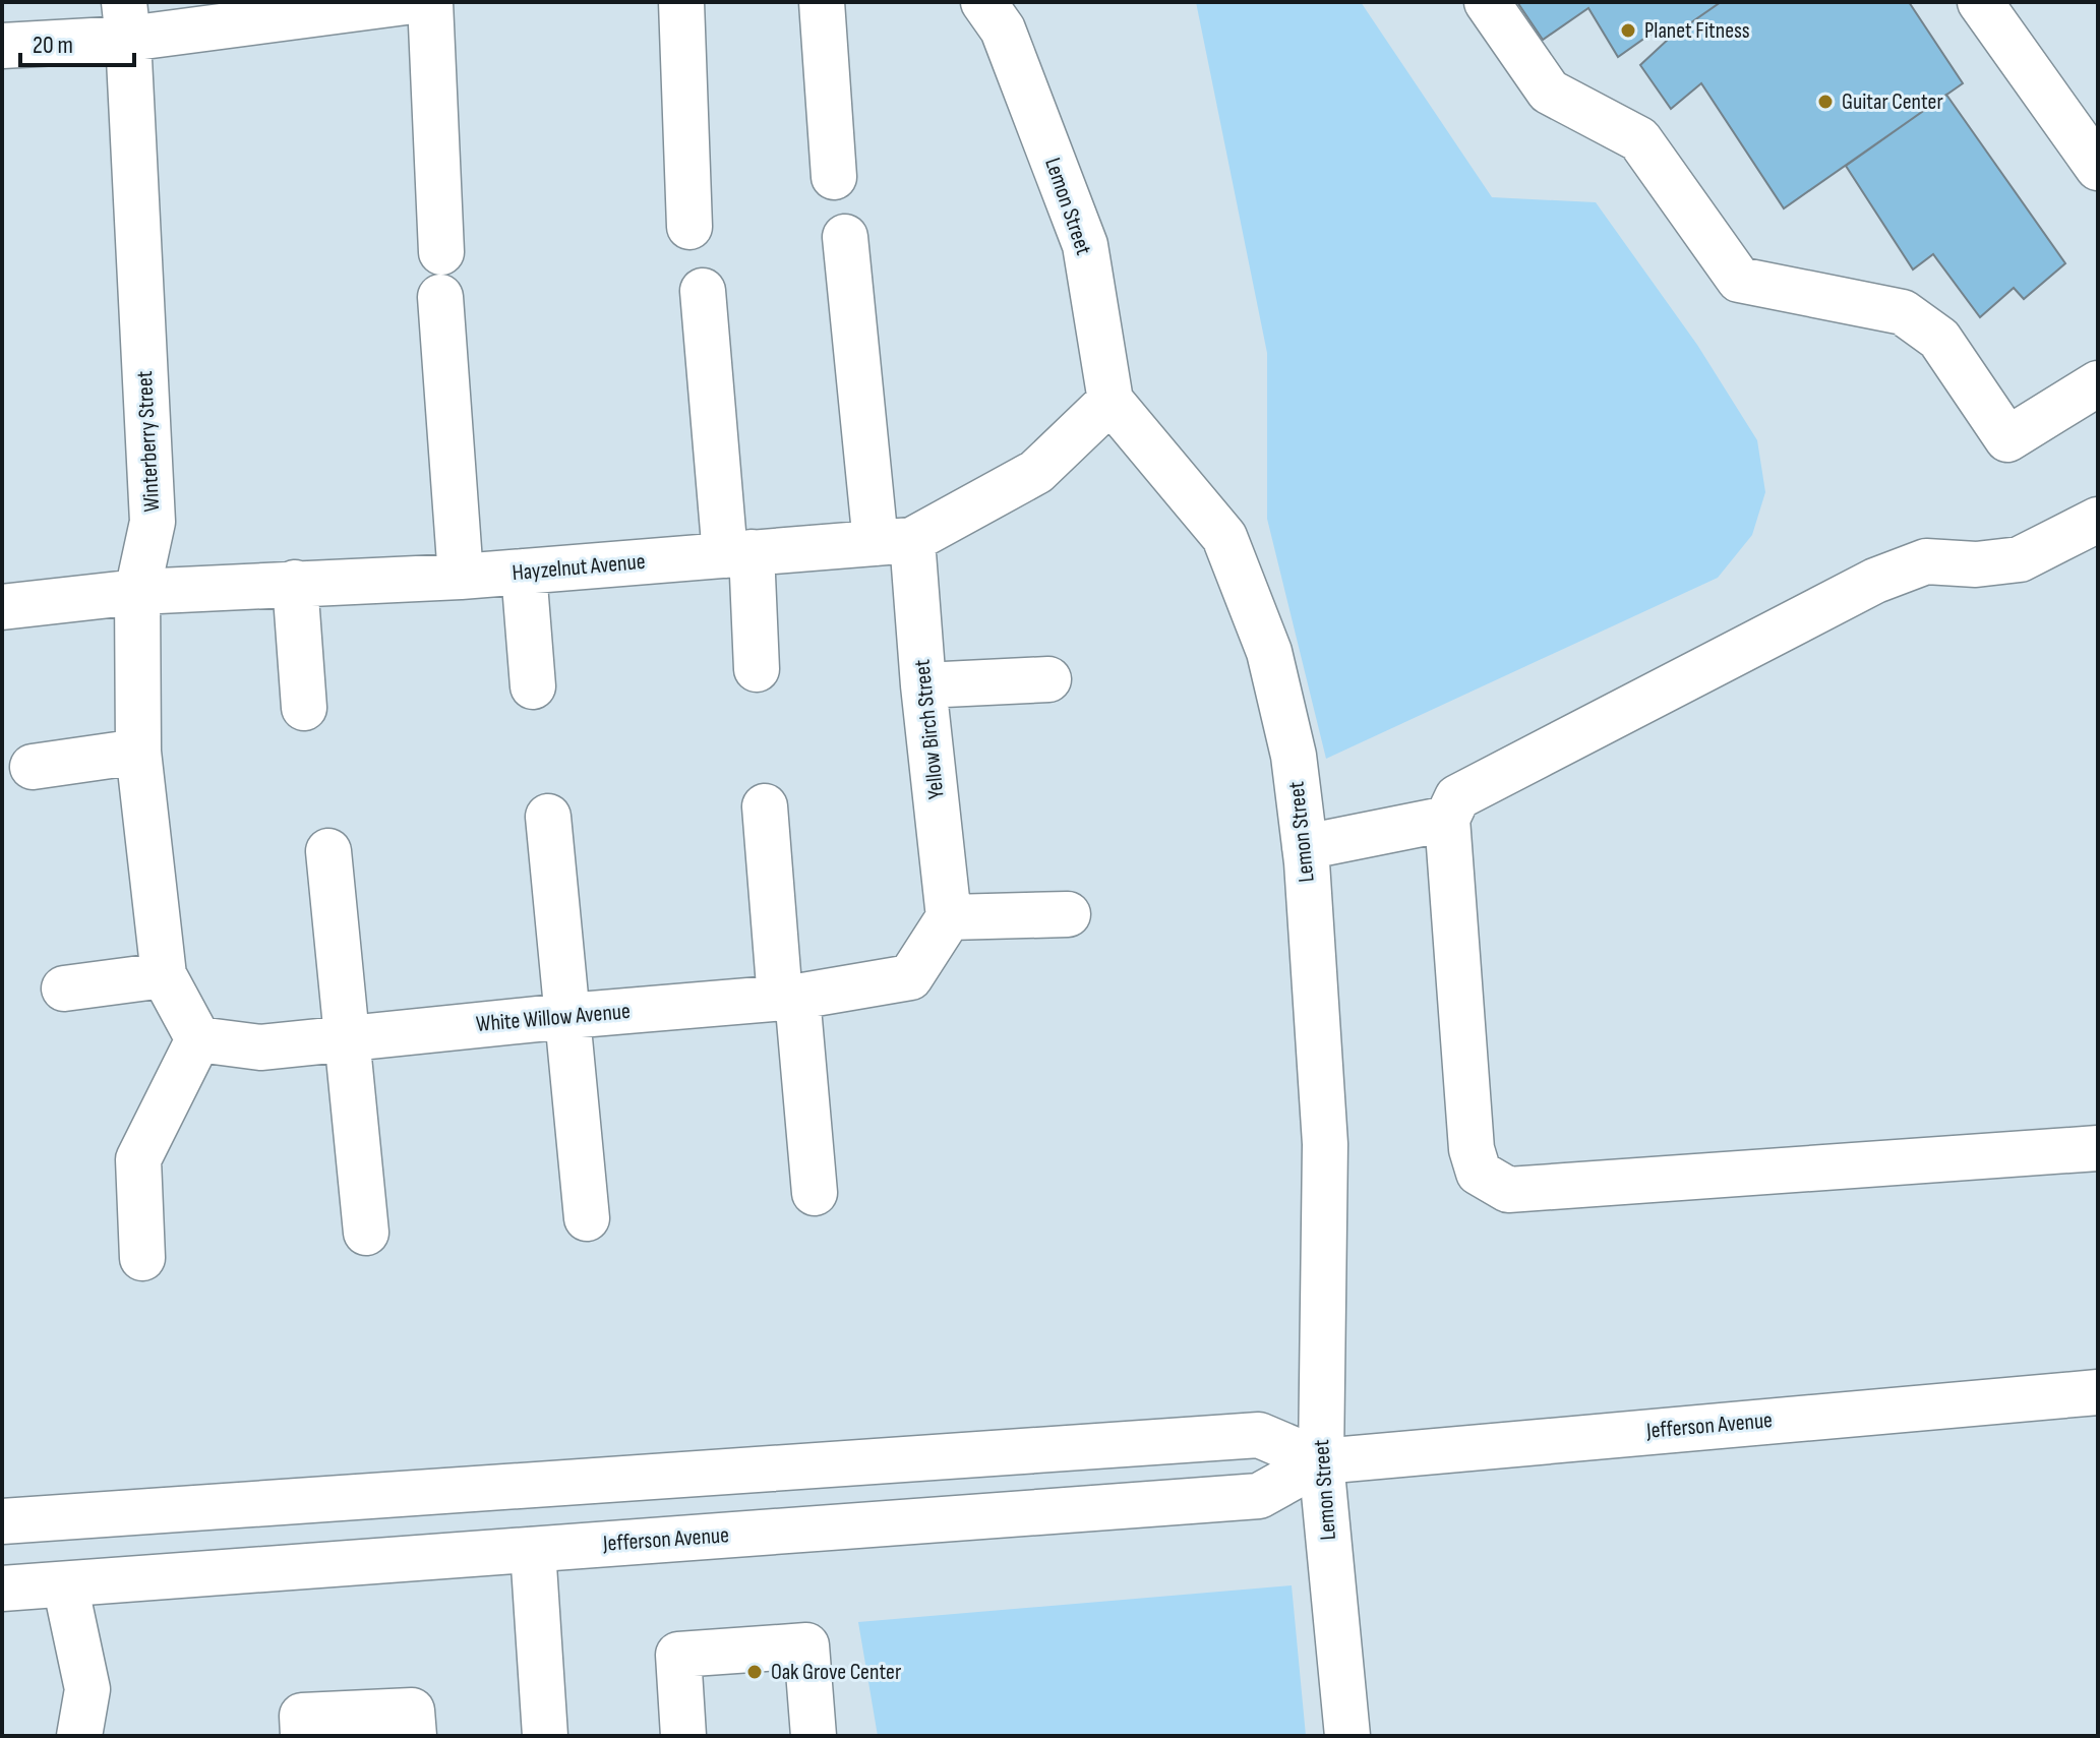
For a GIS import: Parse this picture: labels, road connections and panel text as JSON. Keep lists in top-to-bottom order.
{
  "streets": {
    "main road": [
      "Lemon Street",
      "Winterberry Street",
      "Hayzelnut Avenue",
      "Yellow Birch Street",
      "White Willow Avenue",
      "Jefferson Avenue"
    ]
  },
  "crossings": [
    ["Lemon Street", "Hayzelnut Avenue"],
    ["Lemon Street", "Jefferson Avenue"],
    ["Winterberry Street", "Hayzelnut Avenue"],
    ["Hayzelnut Avenue", "Yellow Birch Street"],
    ["Yellow Birch Street", "White Willow Avenue"]
  ],
  "places": ["Planet Fitness", "Guitar Center", "Oak Grove Center"],
  "scale_bar": "20 m"
}
